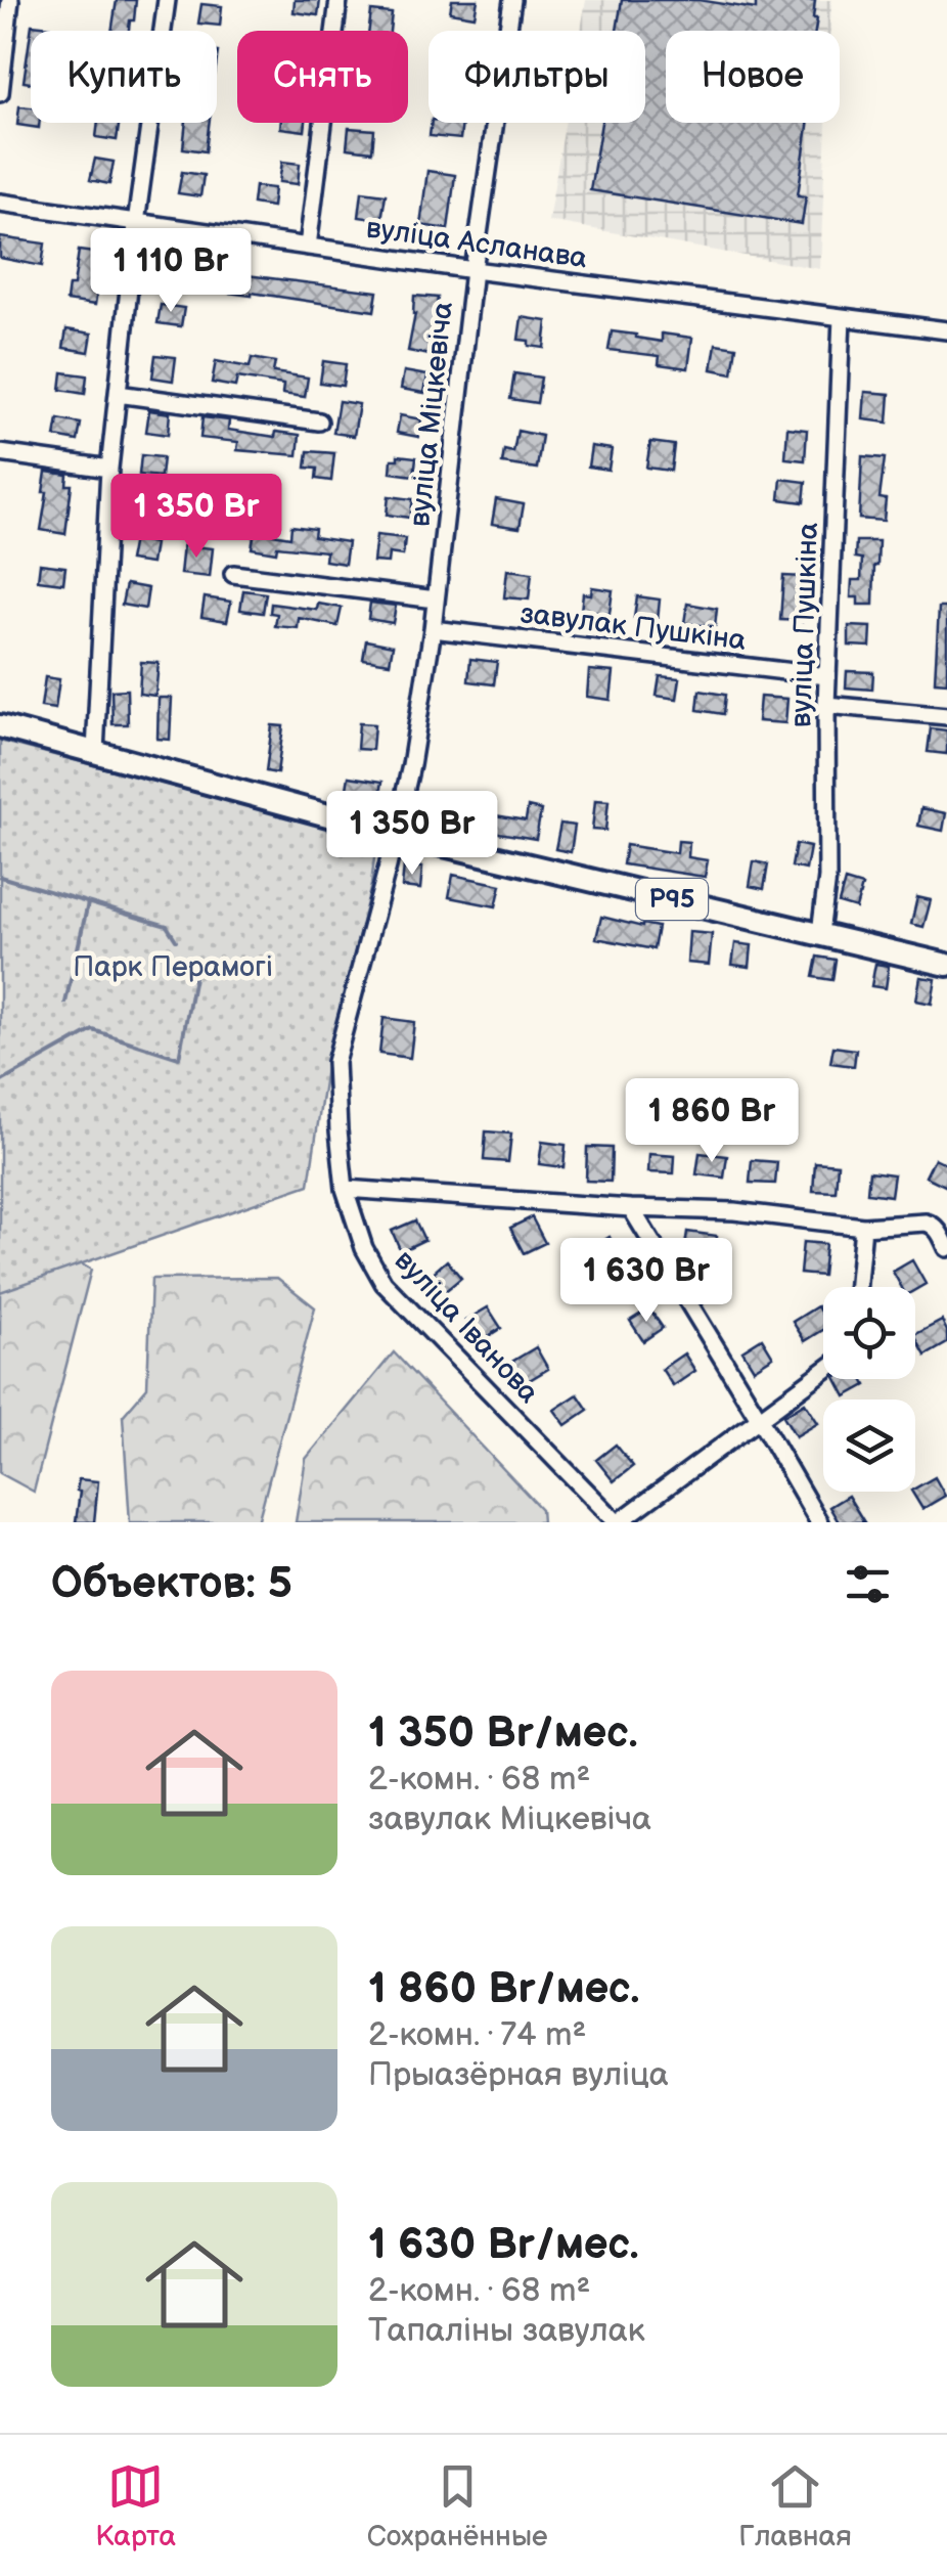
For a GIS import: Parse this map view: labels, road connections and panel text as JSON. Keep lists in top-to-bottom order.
{
  "streets": {
    "main road": ["Р95"],
    "street": [
      "вуліца Асланава",
      "вуліца Міцкевіча",
      "вуліца Пушкіна",
      "завулак Пушкіна",
      "вуліца Іванова"
    ]
  },
  "crossings": [
    ["вуліца Асланава", "вуліца Міцкевіча"],
    ["вуліца Асланава", "вуліца Пушкіна"],
    ["вуліца Міцкевіча", "завулак Пушкіна"],
    ["вуліца Міцкевіча", "Р95"],
    ["вуліца Міцкевіча", "вуліца Іванова"],
    ["вуліца Пушкіна", "завулак Пушкіна"],
    ["вуліца Пушкіна", "Р95"],
    ["Р95", "вуліца Іванова"]
  ],
  "parks": ["Парк Перамогі"],
  "page": {
    "chip": [
      "Купить",
      "Снять",
      "Фильтры",
      "Новое"
    ],
    "price": [
      "1 110 Br",
      "1 350 Br",
      "1 350 Br",
      "1 860 Br",
      "1 630 Br"
    ],
    "heading": "Объектов: 5",
    "list": [
      {
        "name": "1 350 Br/мес.",
        "note": "2-комн. · 68 m² · завулак Міцкевіча"
      },
      {
        "name": "1 860 Br/мес.",
        "note": "2-комн. · 74 m² · Прыазёрная вуліца"
      },
      {
        "name": "1 630 Br/мес.",
        "note": "2-комн. · 68 m² · Тапаліны завулак"
      }
    ],
    "tabs": ["Карта", "Сохранённые", "Главная"]
  }
}
